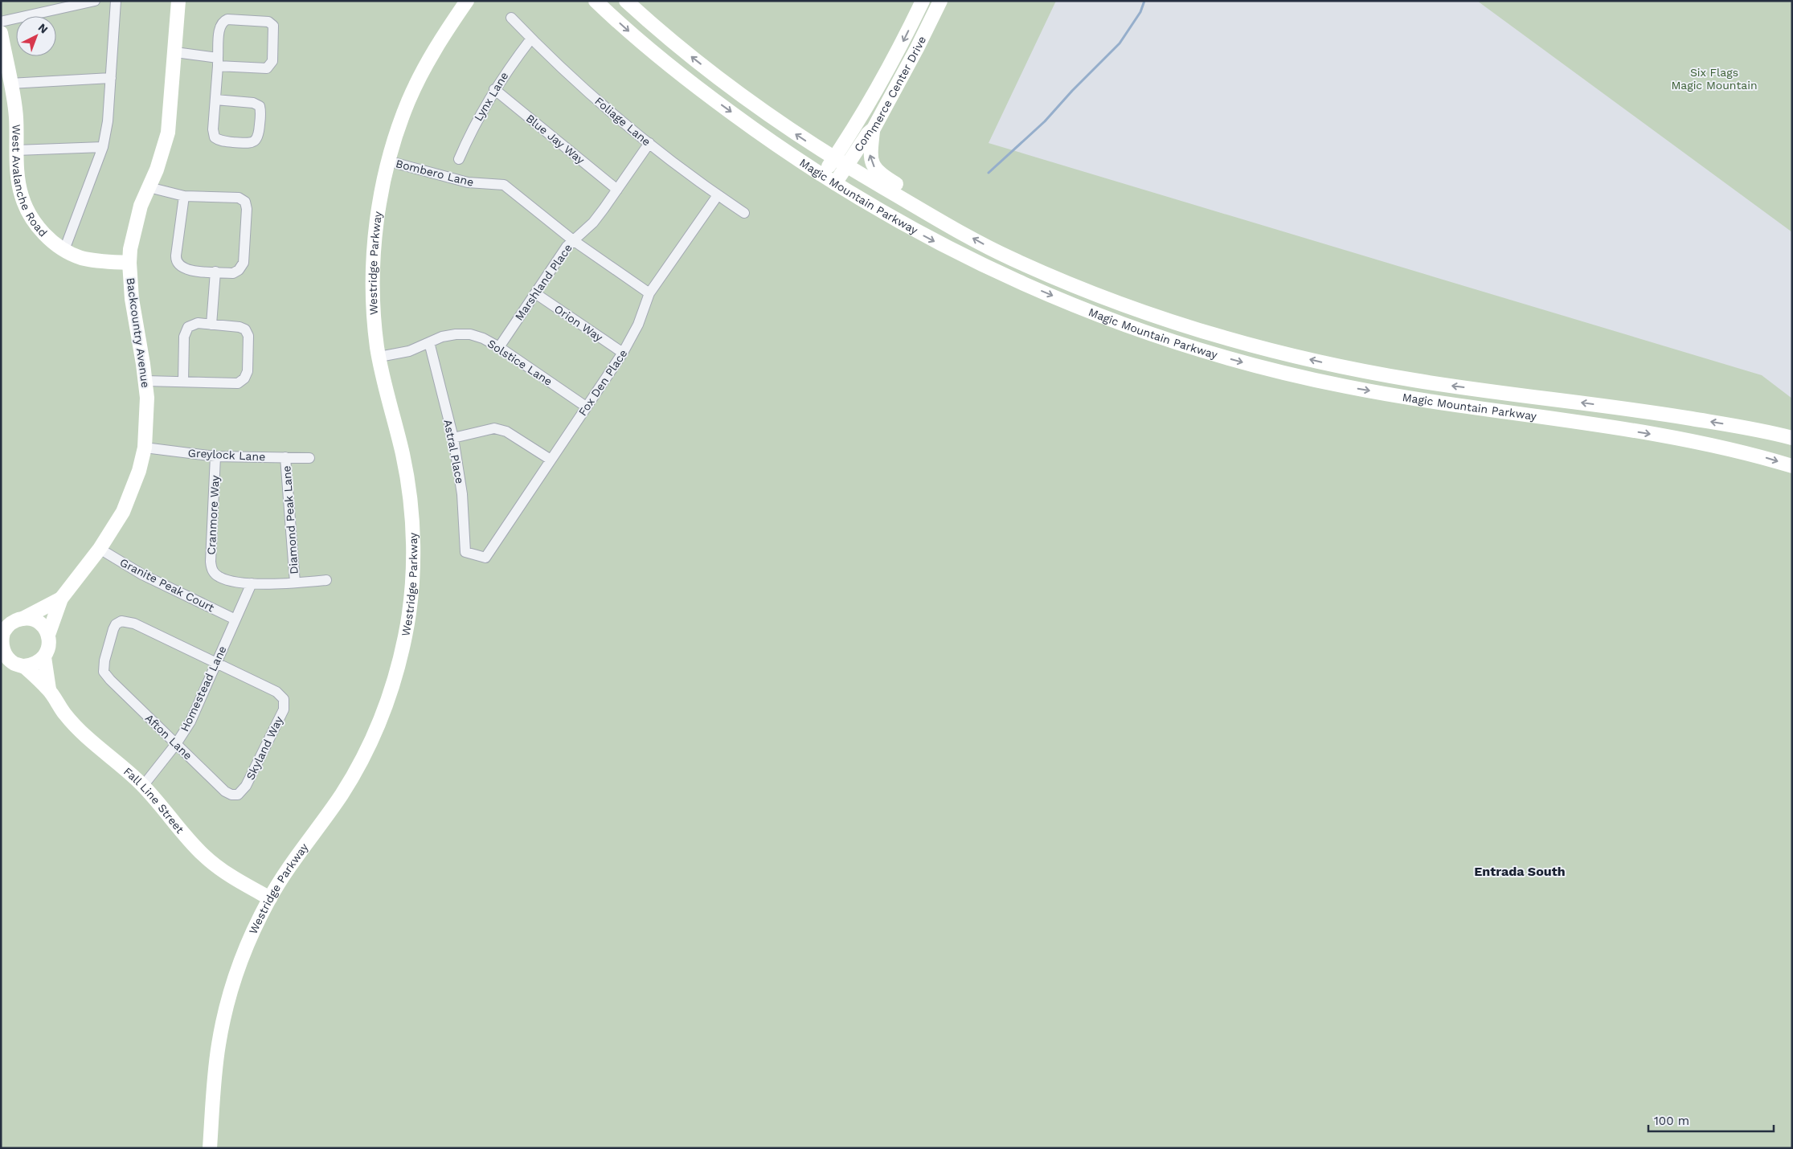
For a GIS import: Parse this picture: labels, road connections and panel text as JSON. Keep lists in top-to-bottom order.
{
  "streets": {
    "street": [
      "Commerce Center Drive",
      "Lynx Lane",
      "Foliage Lane",
      "Blue Jay Way",
      "Bombero Lane",
      "West Avalanche Road",
      "Magic Mountain Parkway",
      "Westridge Parkway",
      "Marshland Place",
      "Orion Way",
      "Backcountry Avenue",
      "Solstice Lane",
      "Fox Den Place",
      "Astral Place",
      "Greylock Lane",
      "Cranmore Way",
      "Diamond Peak Lane",
      "Granite Peak Court",
      "Homestead Lane",
      "Afton Lane",
      "Skyland Way",
      "Fall Line Street"
    ]
  },
  "crossings": [
    ["Commerce Center Drive", "Magic Mountain Parkway"],
    ["Lynx Lane", "Foliage Lane"],
    ["Lynx Lane", "Blue Jay Way"],
    ["Foliage Lane", "Marshland Place"],
    ["Foliage Lane", "Fox Den Place"],
    ["Blue Jay Way", "Marshland Place"],
    ["Bombero Lane", "Westridge Parkway"],
    ["Bombero Lane", "Marshland Place"],
    ["West Avalanche Road", "Backcountry Avenue"],
    ["Westridge Parkway", "Solstice Lane"],
    ["Westridge Parkway", "Fall Line Street"],
    ["Marshland Place", "Orion Way"],
    ["Marshland Place", "Solstice Lane"],
    ["Orion Way", "Fox Den Place"],
    ["Backcountry Avenue", "Greylock Lane"],
    ["Backcountry Avenue", "Granite Peak Court"],
    ["Solstice Lane", "Fox Den Place"],
    ["Solstice Lane", "Astral Place"],
    ["Fox Den Place", "Astral Place"],
    ["Greylock Lane", "Cranmore Way"],
    ["Greylock Lane", "Diamond Peak Lane"],
    ["Cranmore Way", "Homestead Lane"],
    ["Granite Peak Court", "Homestead Lane"],
    ["Homestead Lane", "Afton Lane"],
    ["Homestead Lane", "Skyland Way"],
    ["Homestead Lane", "Fall Line Street"],
    ["Afton Lane", "Skyland Way"]
  ],
  "districts": ["Entrada South"],
  "parks": ["Six Flags Magic Mountain"],
  "scale_bar": "100 m",
  "north": "top right"
}
